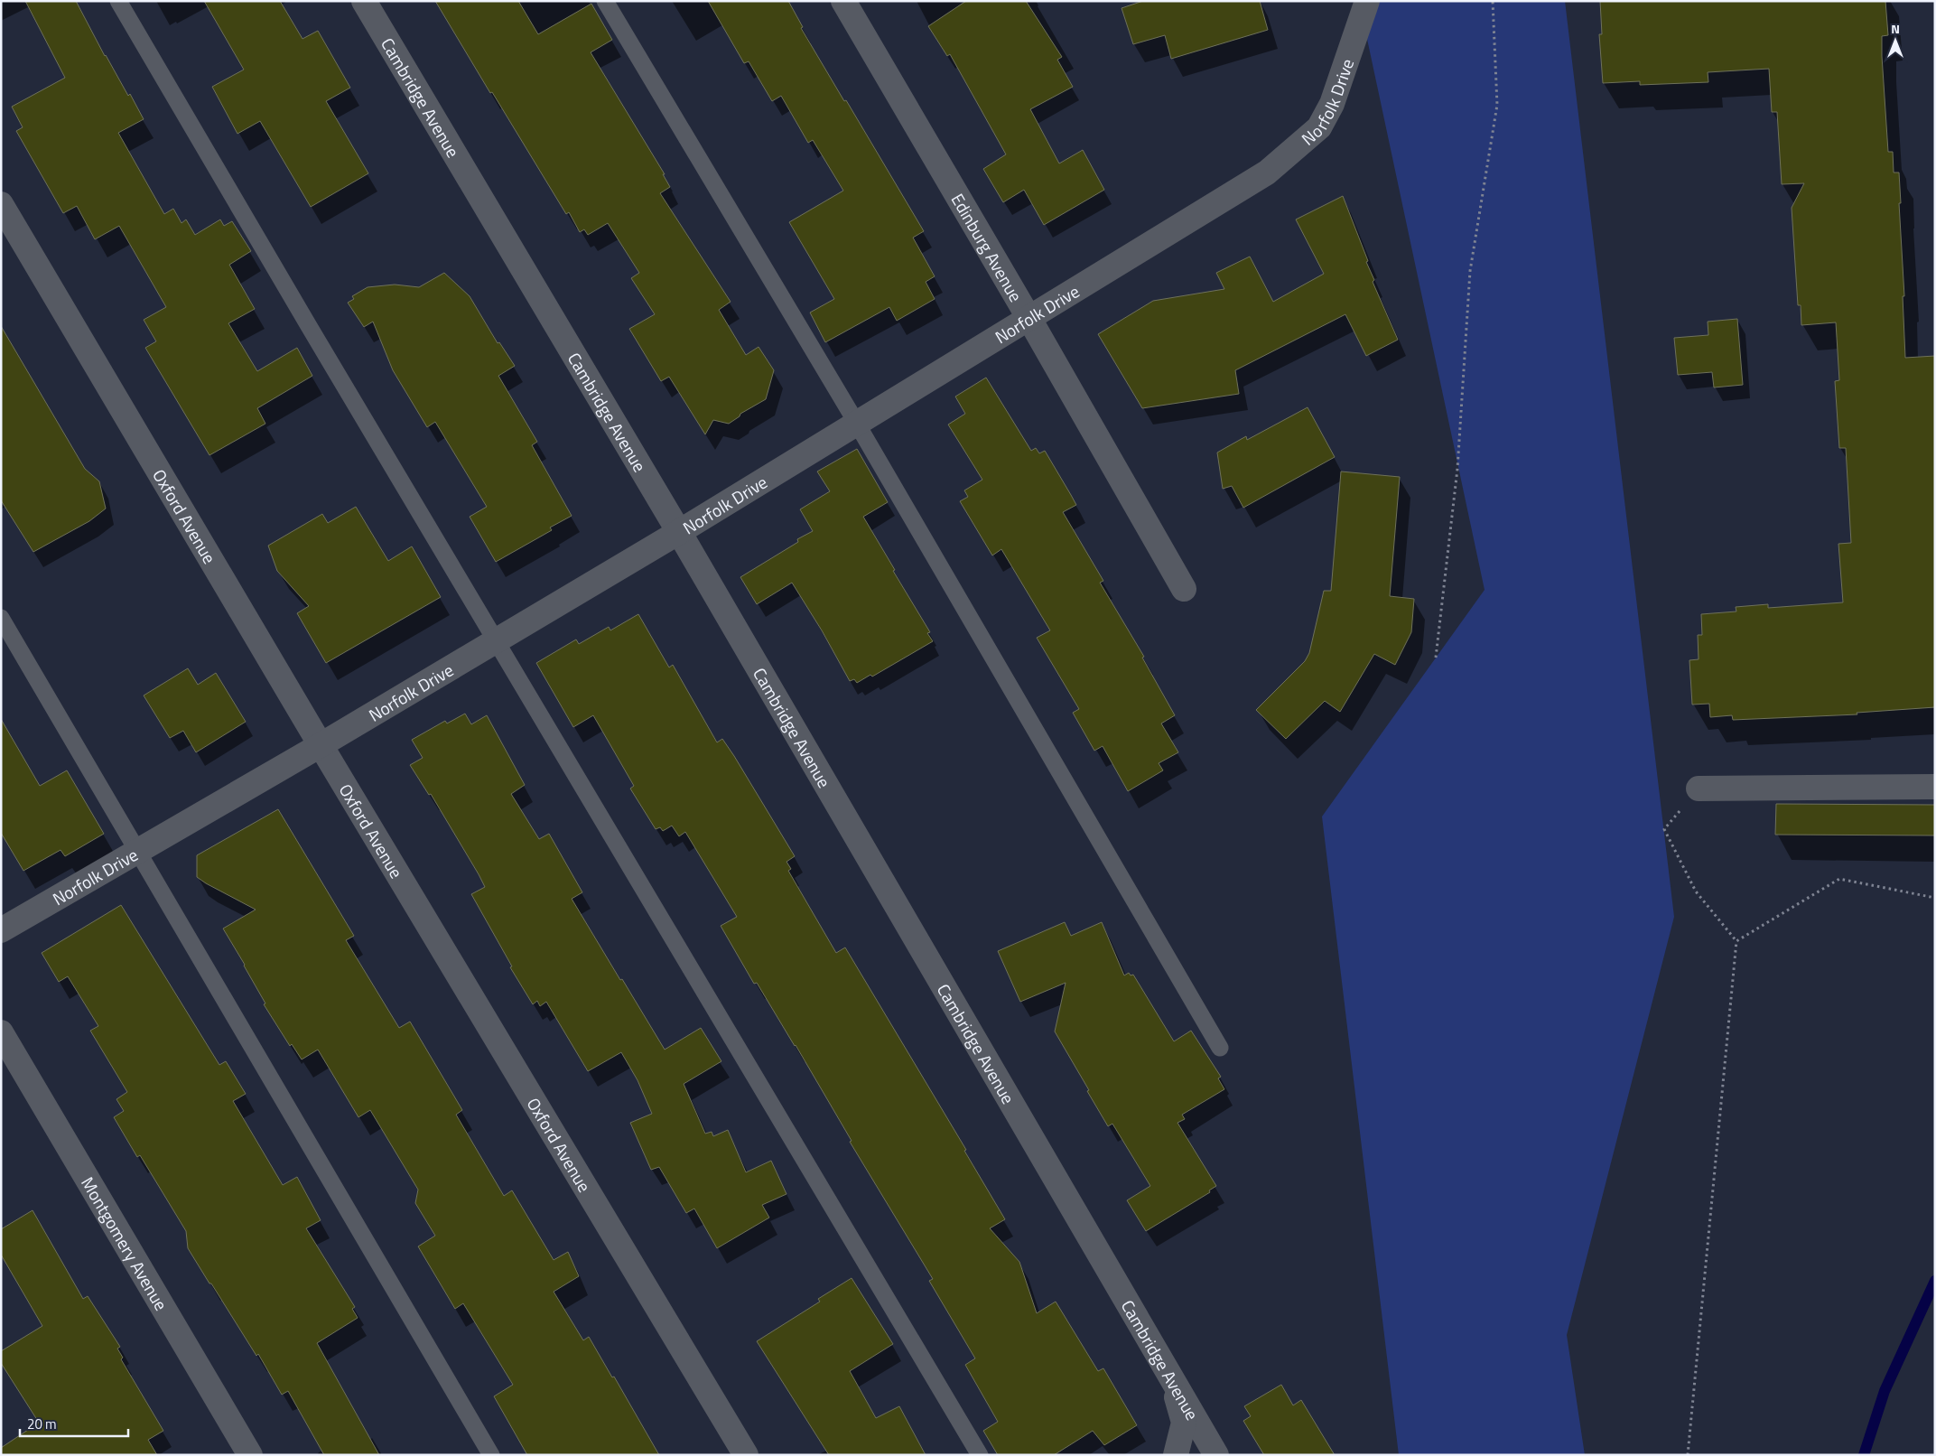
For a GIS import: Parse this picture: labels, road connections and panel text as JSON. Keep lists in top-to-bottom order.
{
  "streets": {
    "street": [
      "Cambridge Avenue",
      "Norfolk Drive",
      "Edinburg Avenue",
      "Oxford Avenue",
      "Montgomery Avenue"
    ]
  },
  "crossings": [
    ["Cambridge Avenue", "Norfolk Drive"],
    ["Norfolk Drive", "Edinburg Avenue"],
    ["Norfolk Drive", "Oxford Avenue"]
  ],
  "scale_bar": "20 m",
  "north": "top"
}
